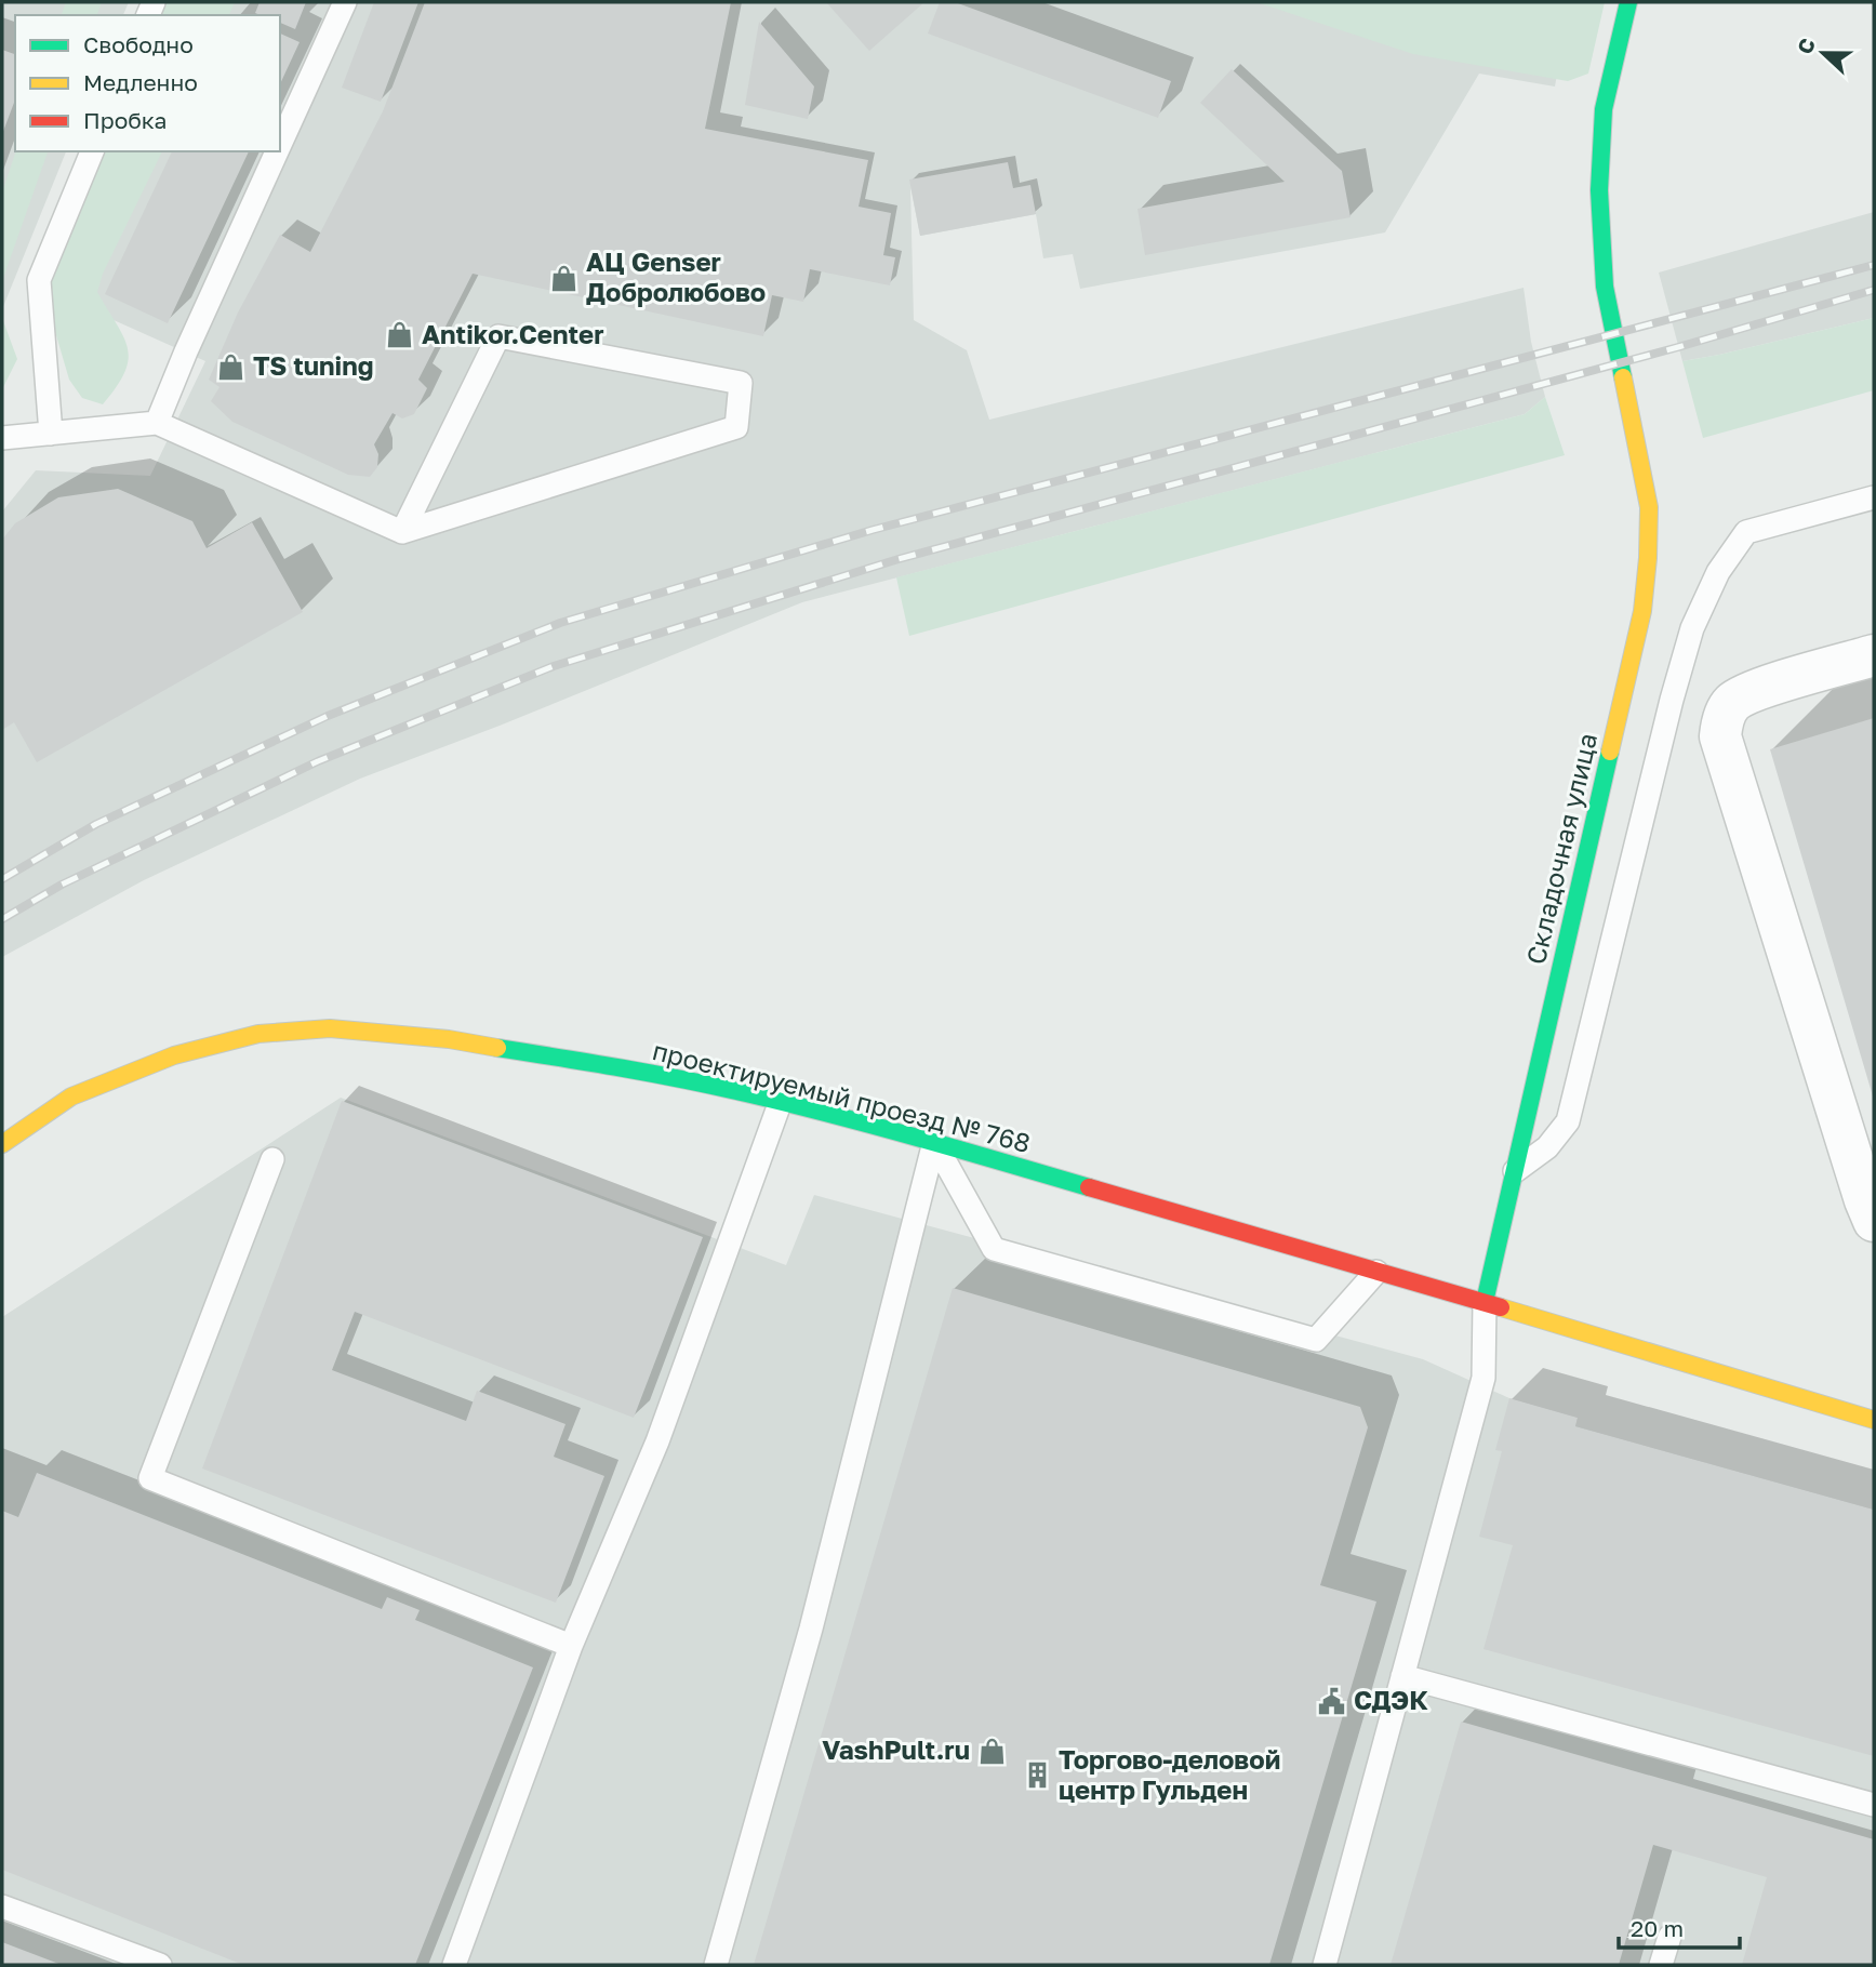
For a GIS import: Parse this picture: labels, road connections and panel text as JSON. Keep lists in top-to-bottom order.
{
  "streets": {
    "street": ["Складочная улица", "проектируемый проезд № 768"]
  },
  "crossings": [
    ["Складочная улица", "проектируемый проезд № 768"]
  ],
  "places": {
    "shop": [
      "АЦ Genser Добролюбово",
      "Antikor.Center",
      "TS tuning",
      "VashPult.ru"
    ],
    "public building": ["СДЭК"],
    "building": ["Торгово-деловой центр Гульден"]
  },
  "legend": ["Свободно", "Медленно", "Пробка"],
  "scale_bar": "20 m",
  "north": "left"
}
